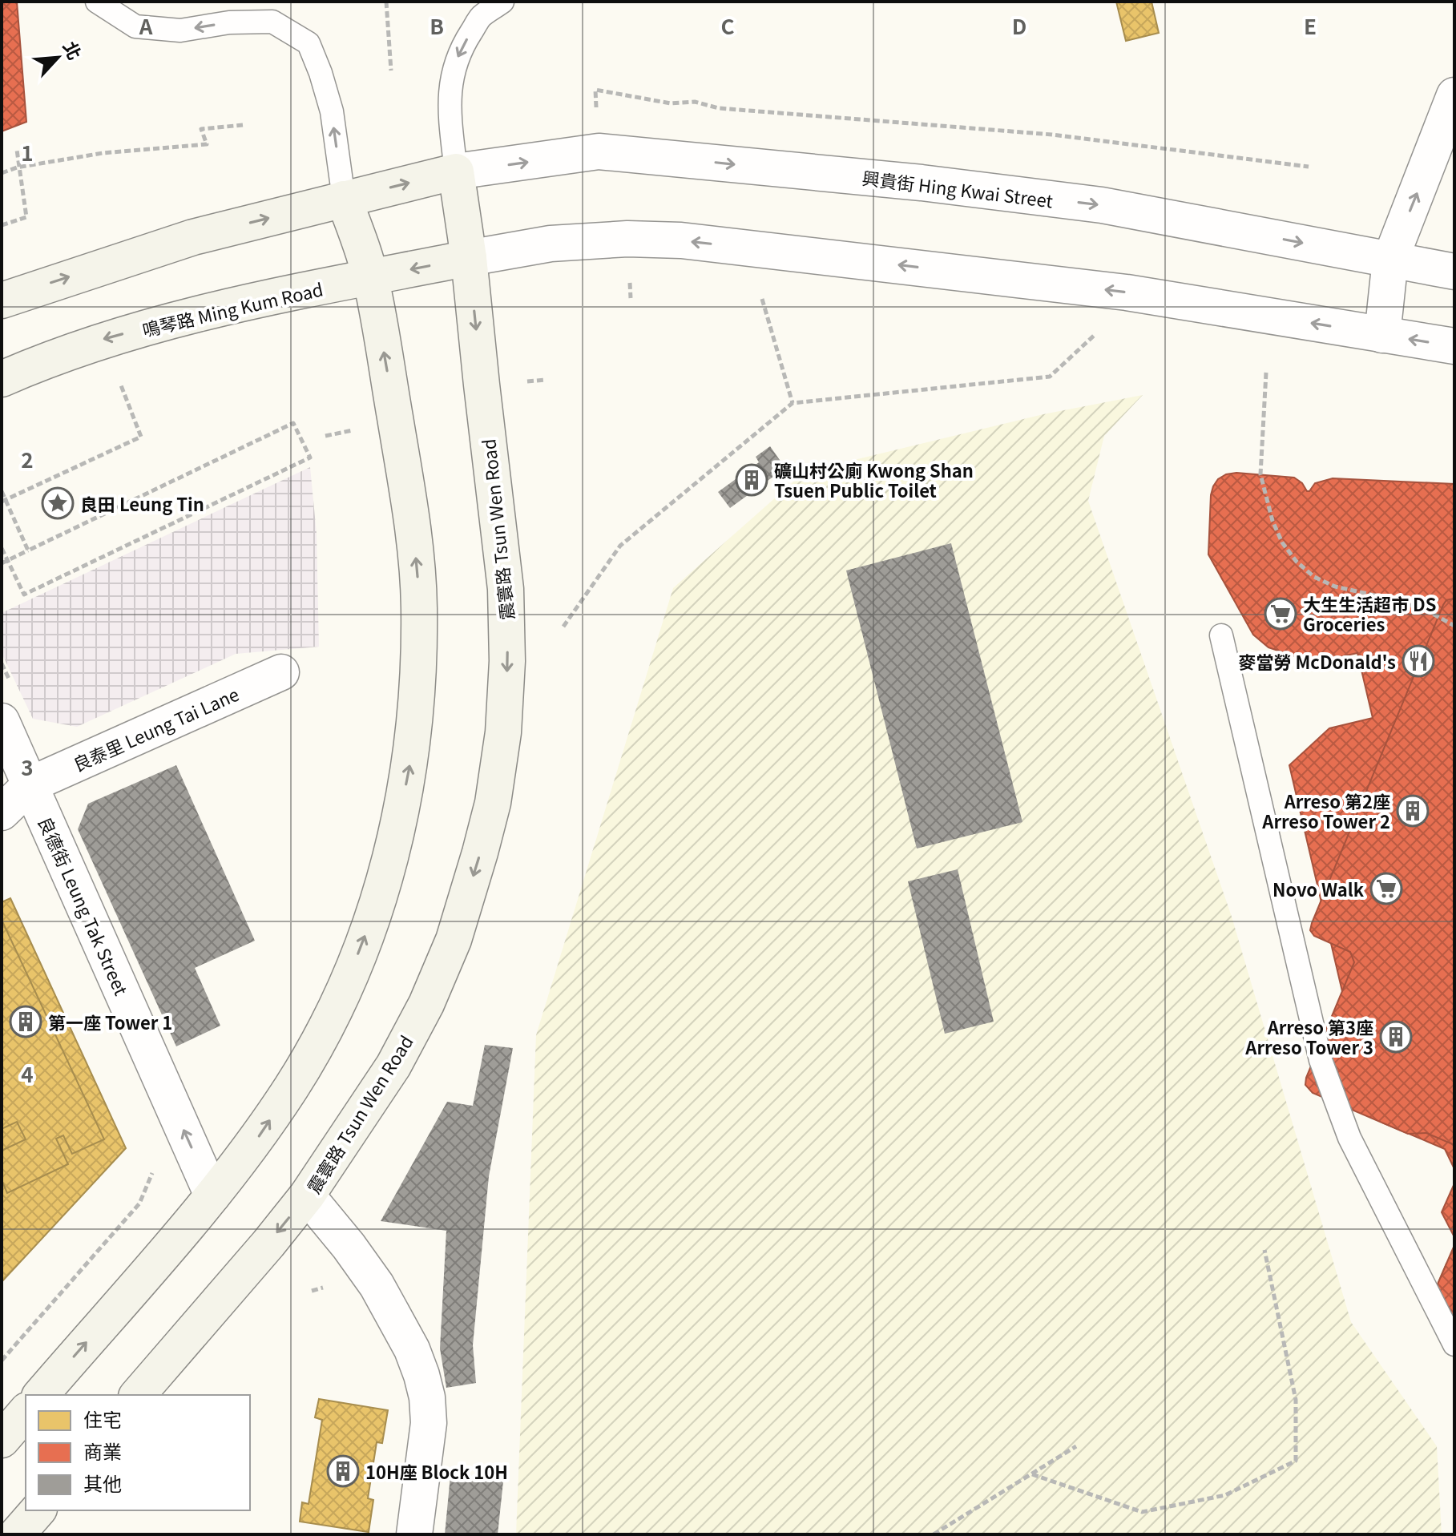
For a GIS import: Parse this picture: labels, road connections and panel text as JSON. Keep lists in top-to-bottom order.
{
  "streets": {
    "main road": ["鳴琴路 Ming Kum Road", "震寰路 Tsun Wen Road"],
    "street": ["興貴街 Hing Kwai Street", "良泰里 Leung Tai Lane", "良德街 Leung Tak Street"]
  },
  "crossings": [
    ["興貴街 Hing Kwai Street", "震寰路 Tsun Wen Road"],
    ["鳴琴路 Ming Kum Road", "震寰路 Tsun Wen Road"],
    ["良泰里 Leung Tai Lane", "良德街 Leung Tak Street"]
  ],
  "one_way": ["良德街 Leung Tak Street"],
  "places": {
    "building": [
      "礦山村公廁 Kwong Shan Tsuen Public Toilet",
      "Arreso 第2座 Arreso Tower 2",
      "第一座 Tower 1",
      "Arreso 第3座 Arreso Tower 3",
      "10H座 Block 10H"
    ],
    "place": ["良田 Leung Tin"],
    "supermarket": ["大生生活超市 DS Groceries", "Novo Walk"],
    "restaurant": ["麥當勞 McDonald's"]
  },
  "legend": ["住宅", "商業", "其他"],
  "north": "top right",
  "grid": {
    "columns": [
      "A",
      "B",
      "C",
      "D",
      "E"
    ],
    "rows": [
      "1",
      "2",
      "3",
      "4"
    ]
  }
}
